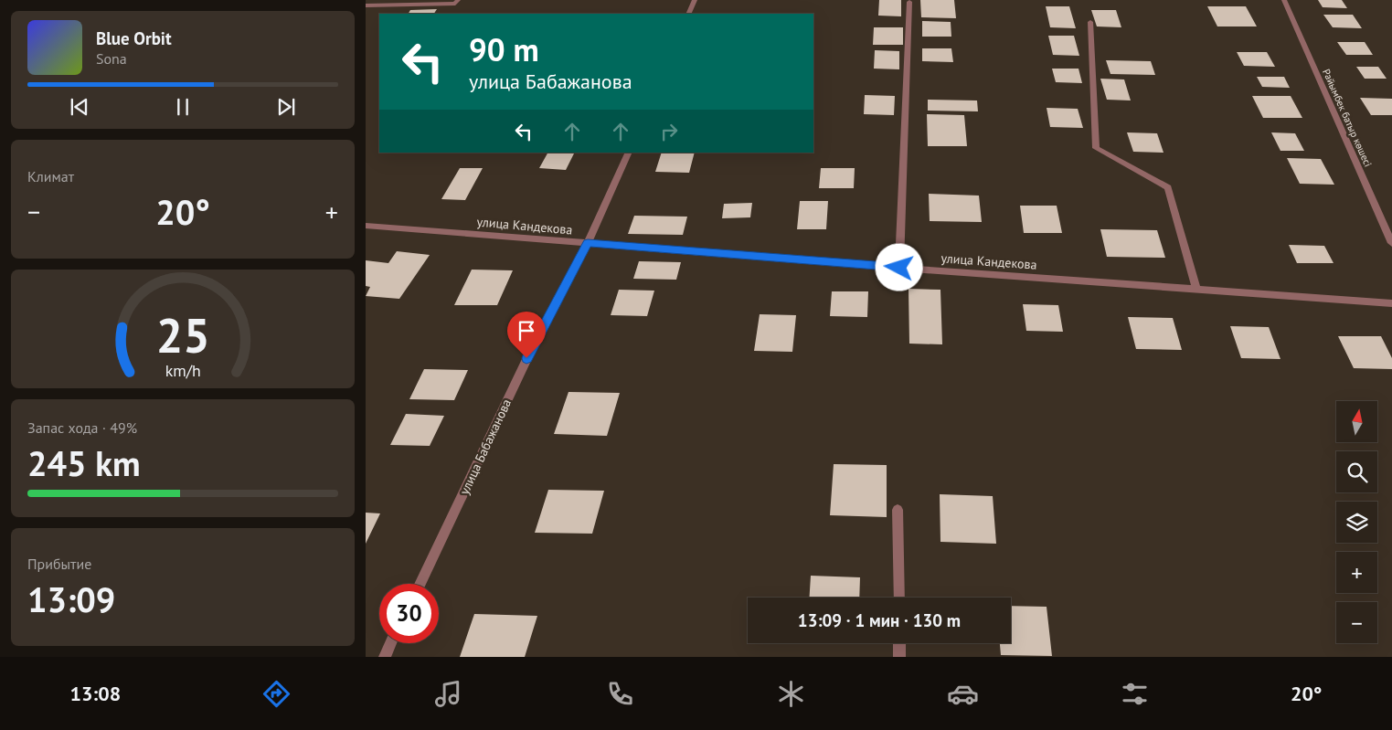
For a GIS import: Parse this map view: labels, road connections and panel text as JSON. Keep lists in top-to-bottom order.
{
  "streets": {
    "street": ["Райымбек батыр көшесі", "улица Кандекова", "улица Бабажанова"]
  },
  "crossings": [
    ["улица Кандекова", "улица Бабажанова"]
  ],
  "north": "top",
  "page": {
    "turn": ["90 m", "улица Бабажанова"],
    "song": ["Blue Orbit", "Sona"],
    "tile": [
      "Климат",
      ["Запас хода · 49%", "245 km"],
      ["Прибытие", "13:09"]
    ],
    "heat": ["−", "20°", "+"],
    "map_buttons": ["+", "−"],
    "limit": "30",
    "trip": "13:09 · 1 мин · 130 m",
    "tabs": ["13:08", "20°"],
    "gauge": ["25", "km/h"]
  }
}
